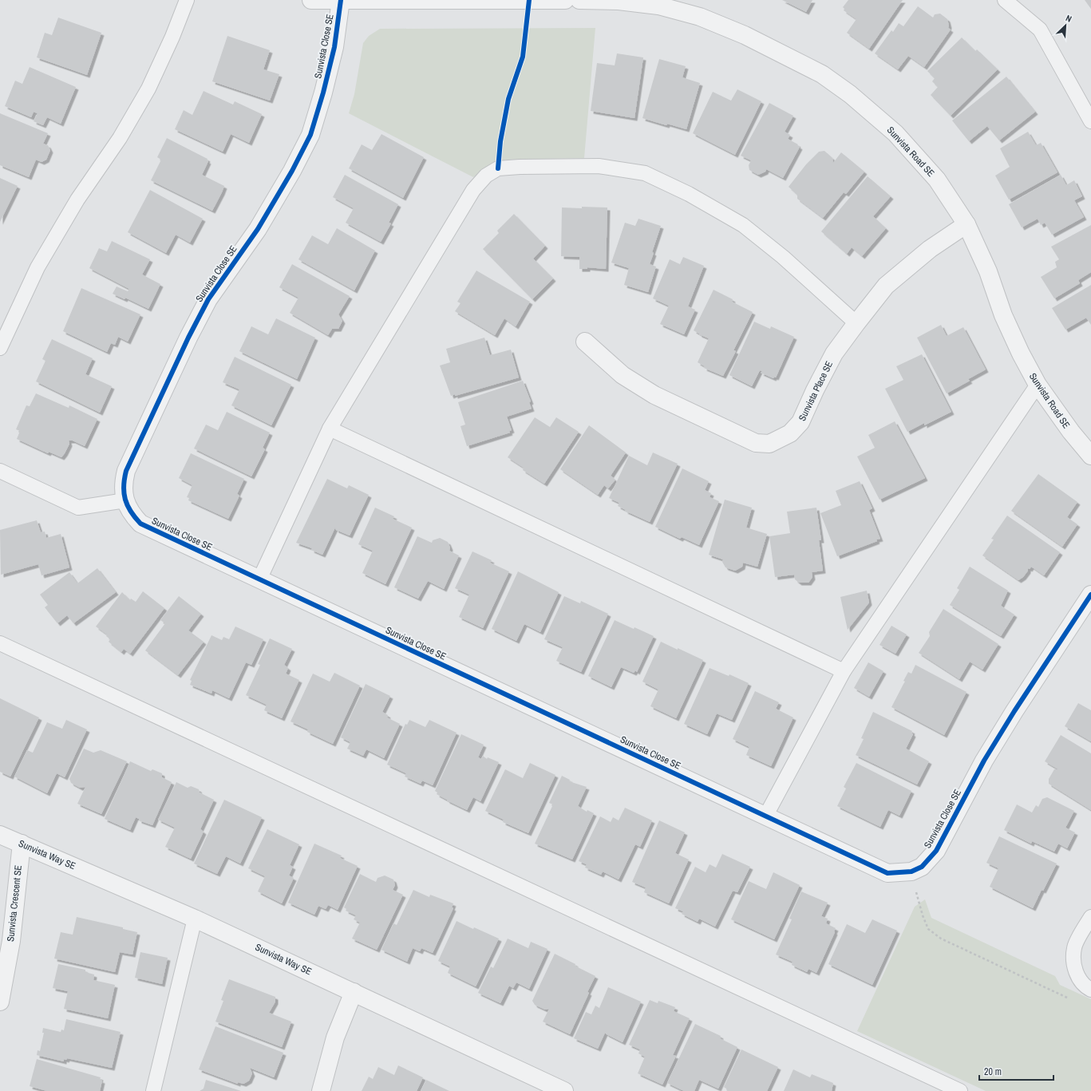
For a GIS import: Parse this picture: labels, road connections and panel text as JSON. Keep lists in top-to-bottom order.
{
  "streets": {
    "street": [
      "Sunvista Close SE",
      "Sunvista Road SE",
      "Sunvista Place SE",
      "Sunvista Way SE",
      "Sunvista Crescent SE"
    ]
  },
  "crossings": [
    ["Sunvista Road SE", "Sunvista Place SE"],
    ["Sunvista Way SE", "Sunvista Crescent SE"]
  ],
  "scale_bar": "20 m",
  "north": "top right"
}
